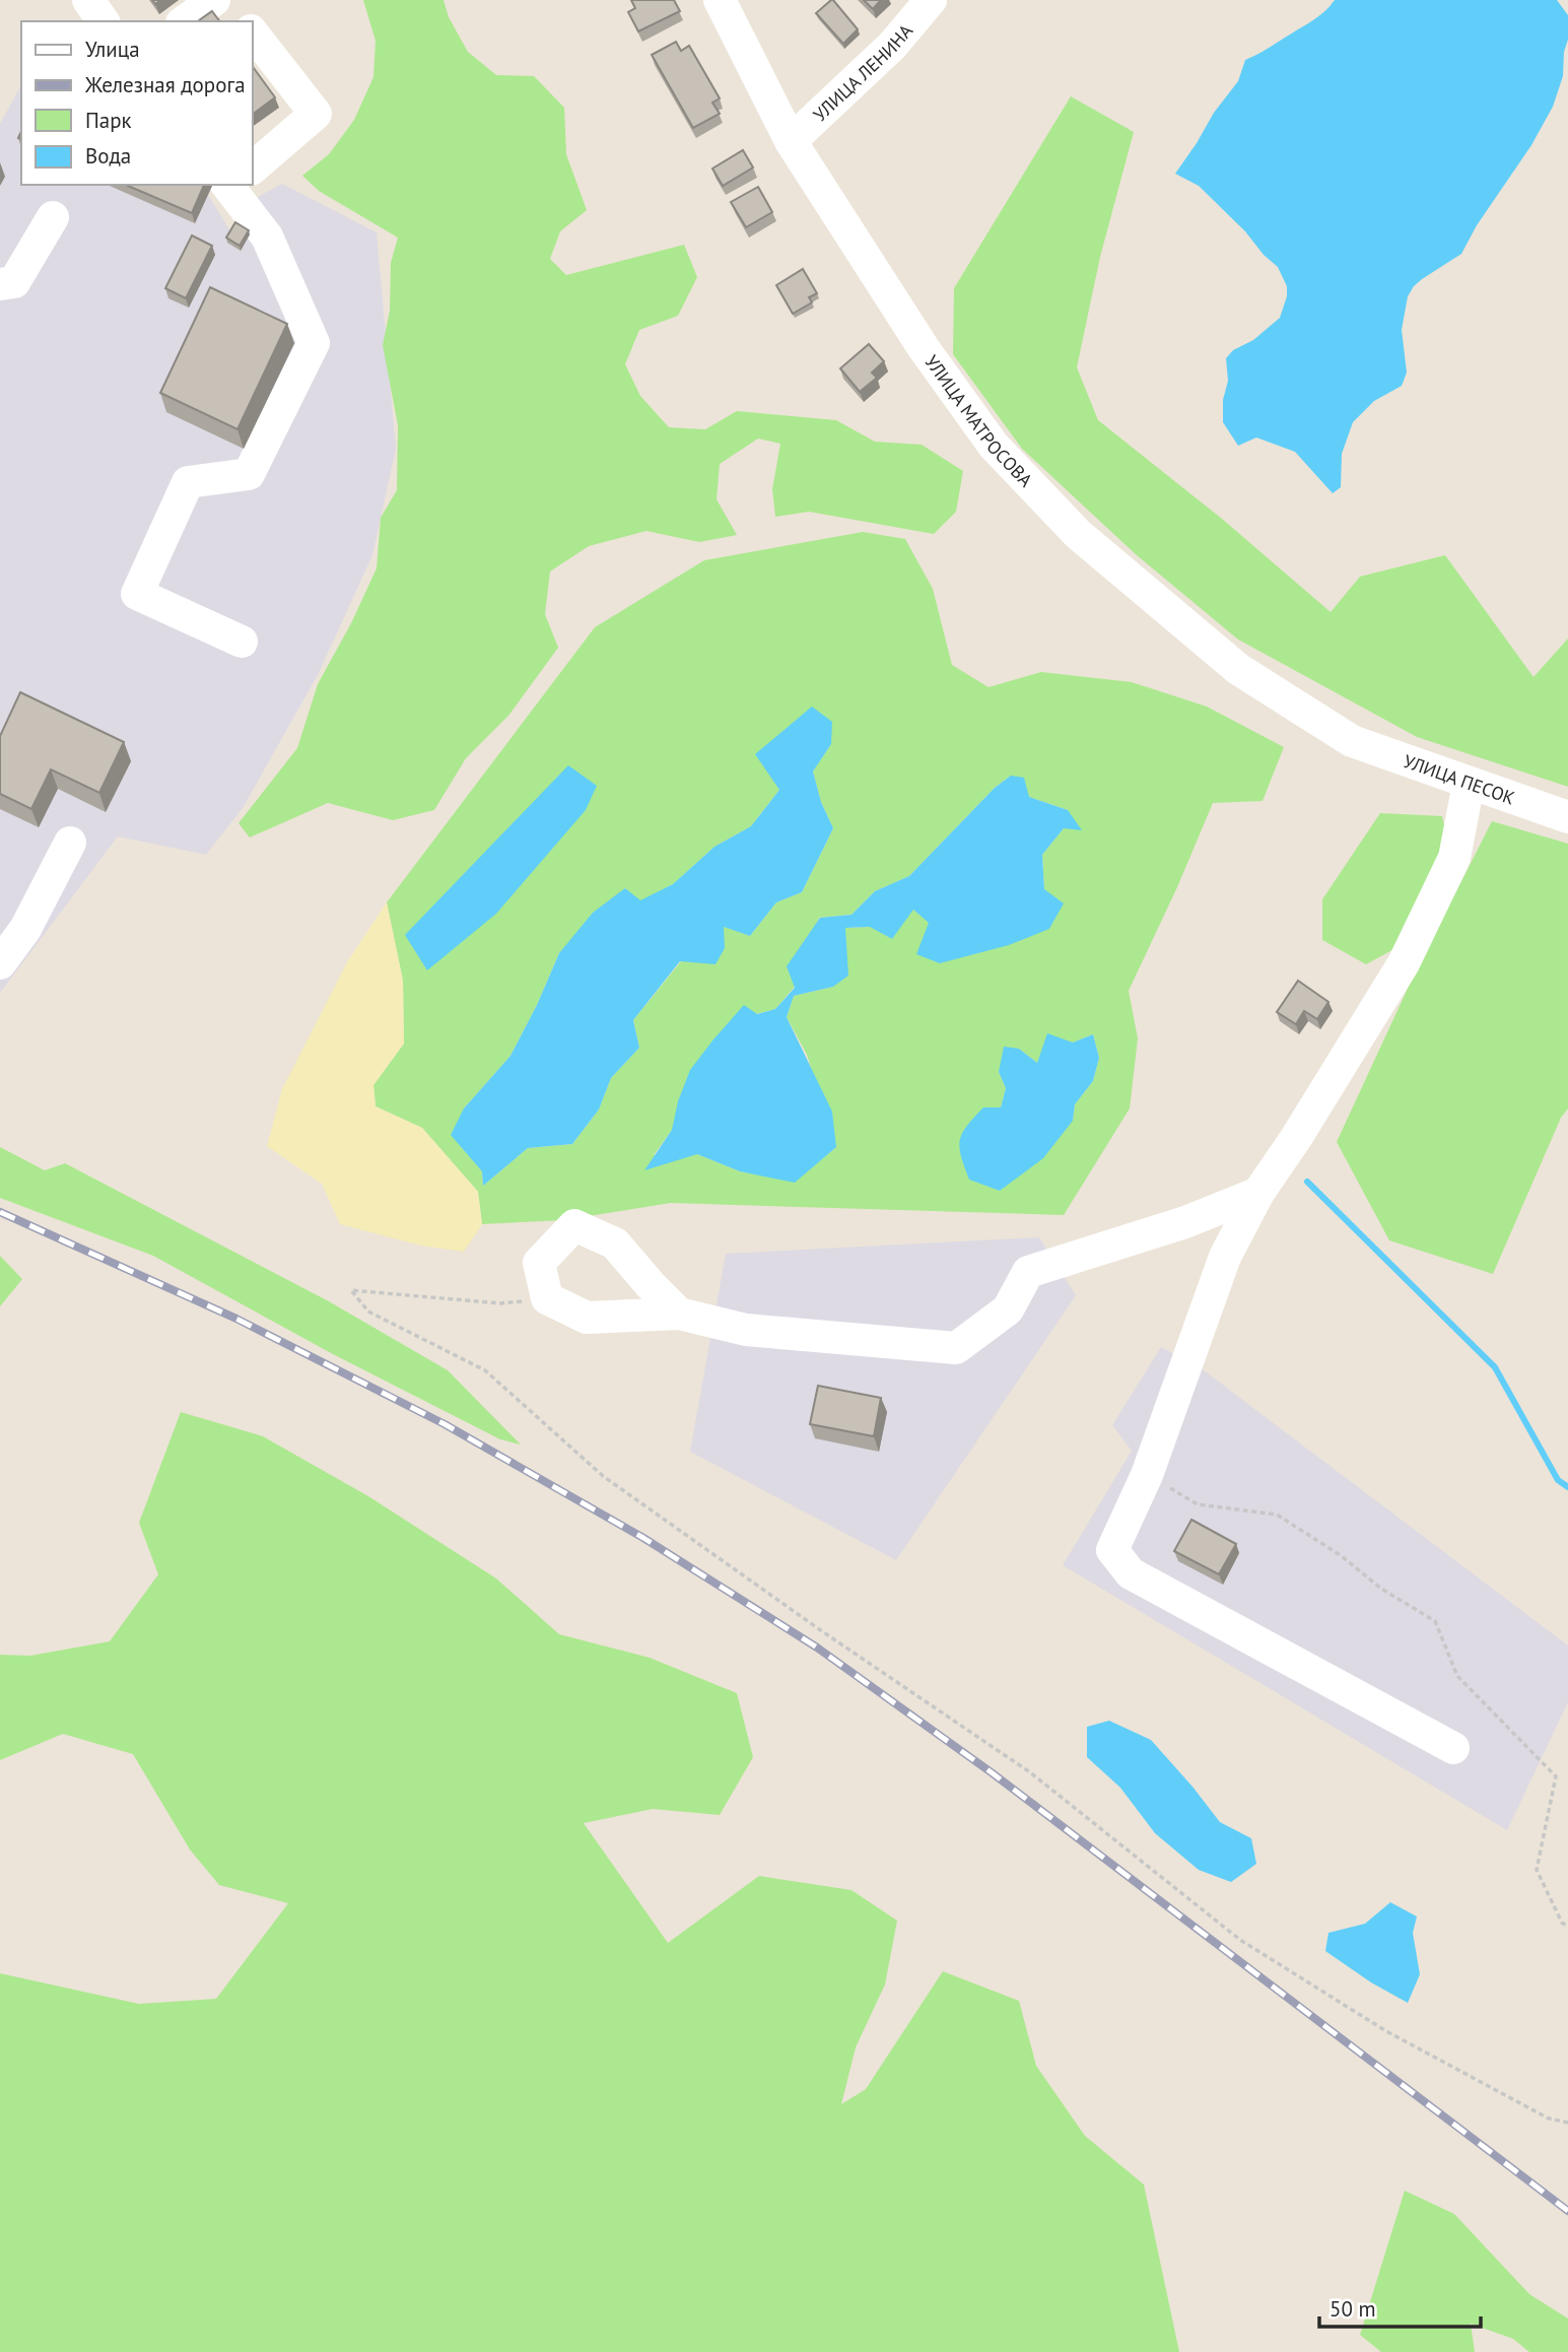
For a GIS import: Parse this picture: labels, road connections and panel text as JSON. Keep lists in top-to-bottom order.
{
  "streets": {
    "street": ["УЛИЦА ЛЕНИНА", "УЛИЦА МАТРОСОВА", "УЛИЦА ПЕСОК"]
  },
  "crossings": [
    ["УЛИЦА ЛЕНИНА", "УЛИЦА МАТРОСОВА"],
    ["УЛИЦА МАТРОСОВА", "УЛИЦА ПЕСОК"]
  ],
  "legend": [
    "Улица",
    "Железная дорога",
    "Парк",
    "Вода"
  ],
  "scale_bar": "50 m"
}
